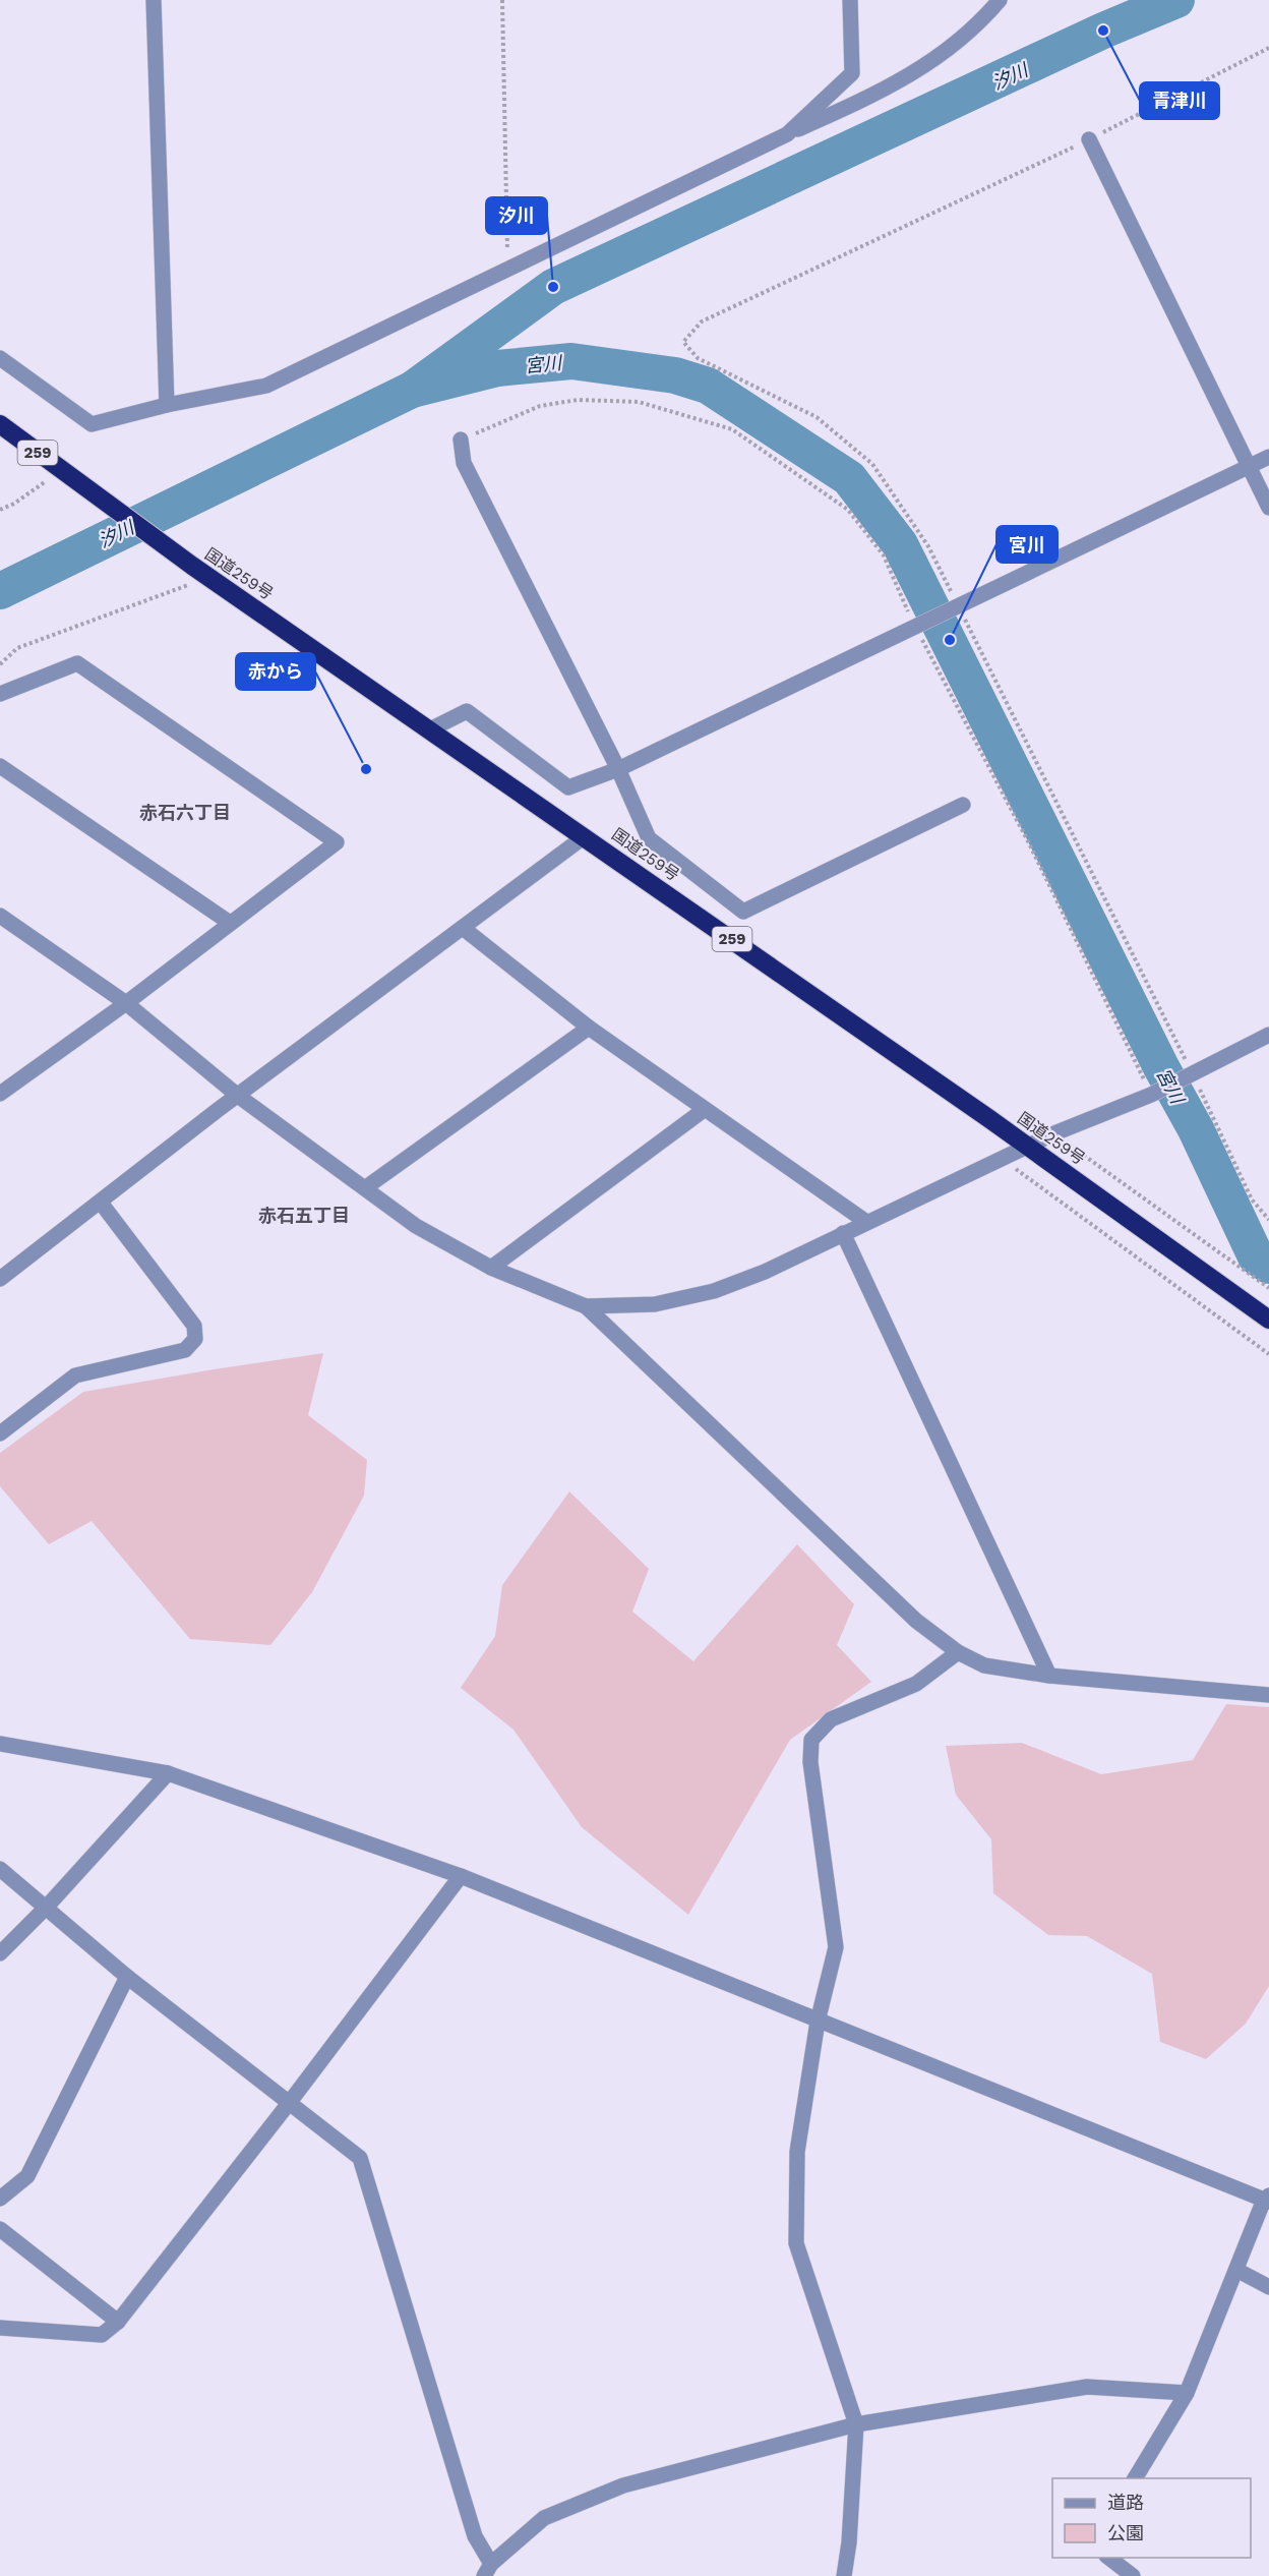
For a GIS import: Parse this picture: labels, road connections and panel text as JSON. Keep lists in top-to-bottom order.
{
  "streets": {
    "highway": ["259", "国道259号"]
  },
  "districts": ["赤石六丁目", "赤石五丁目"],
  "water": ["汐川", "宮川"],
  "places": [
    "青津川",
    "汐川",
    "宮川",
    "赤から"
  ],
  "legend": ["道路", "公園"]
}
